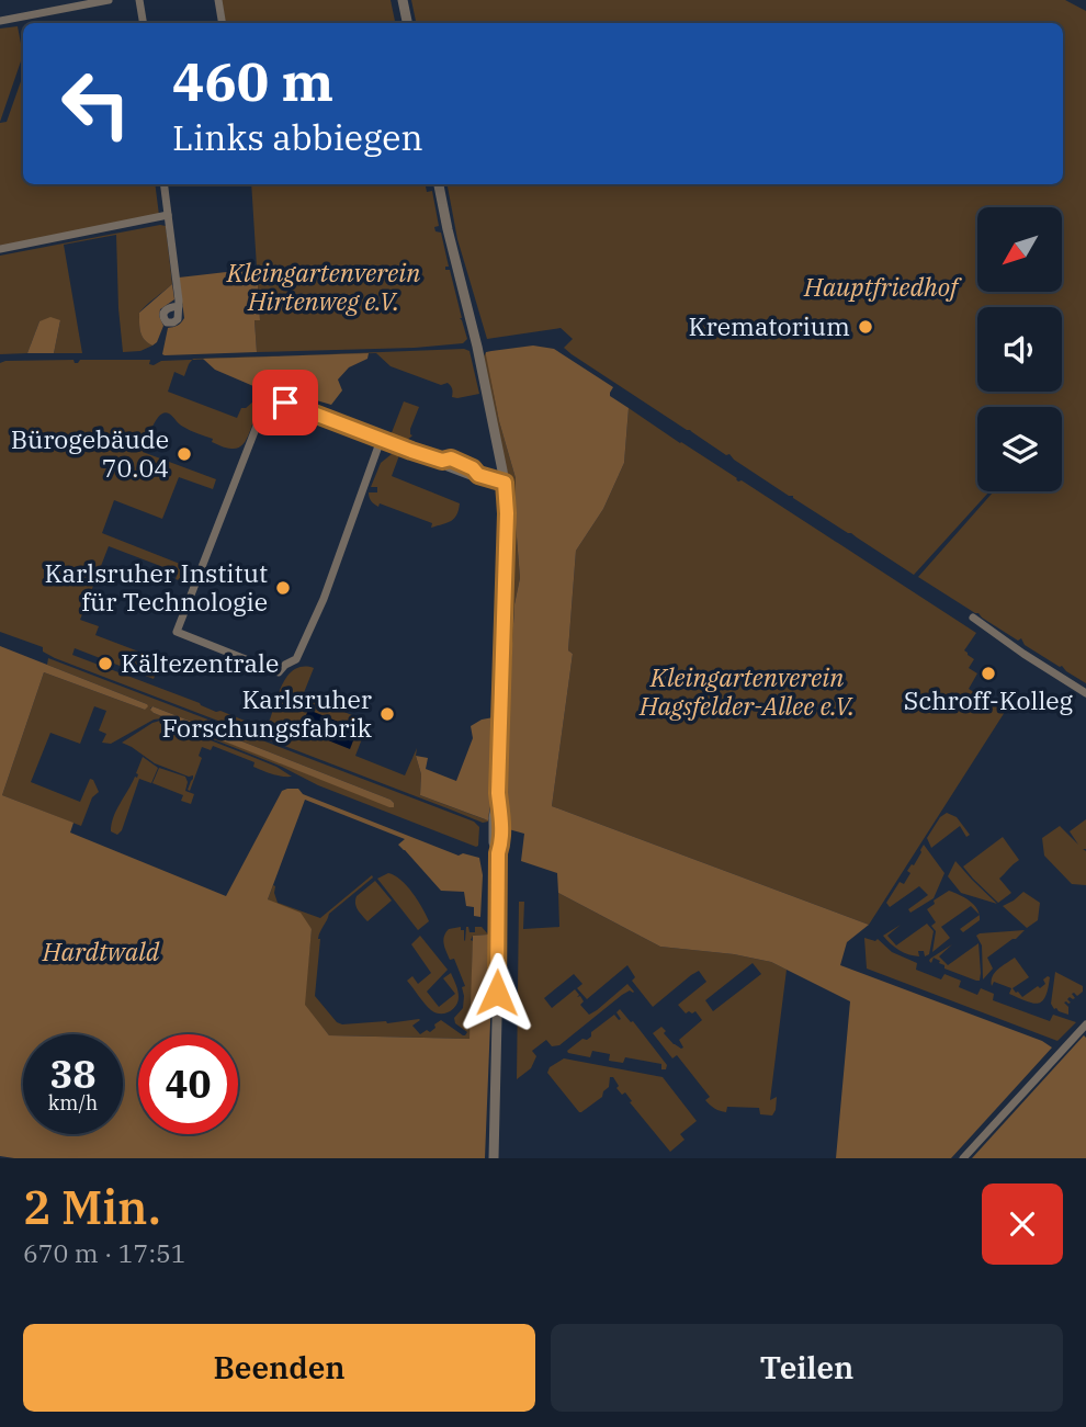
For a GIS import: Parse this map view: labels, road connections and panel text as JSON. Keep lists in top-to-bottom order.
{
  "parks": [
    "Kleingartenverein Hirtenweg e.V.",
    "Hauptfriedhof",
    "Kleingartenverein Hagsfelder-Allee e.V.",
    "Hardtwald"
  ],
  "places": [
    "Krematorium",
    "Bürogebäude 70.04",
    "Karlsruher Institut für Technologie",
    "Kältezentrale",
    "Schroff-Kolleg",
    "Karlsruher Forschungsfabrik"
  ],
  "north": "bottom left",
  "page": {
    "turn": ["460 m", "Links abbiegen"],
    "speed": "38 km/h",
    "limit": "40",
    "heading": ["2 Min.", "670 m · 17:51"],
    "buttons": ["Beenden", "Teilen"]
  }
}
